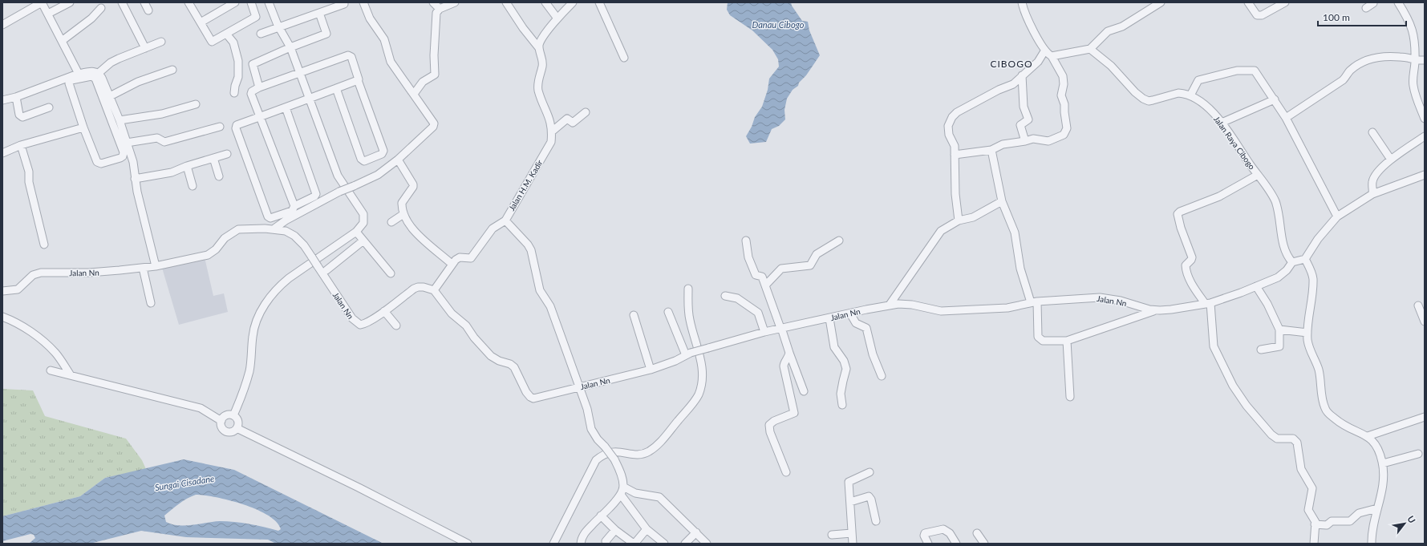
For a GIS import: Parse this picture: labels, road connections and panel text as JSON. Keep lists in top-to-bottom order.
{
  "streets": {
    "street": ["Jalan Raya Cibogo", "Jalan H.M. Kadir", "Jalan Nn"]
  },
  "crossings": [
    ["Jalan Raya Cibogo", "Jalan Nn"],
    ["Jalan H.M. Kadir", "Jalan Nn"]
  ],
  "districts": ["CIBOGO"],
  "water": ["Danau Cibogo", "Sungai Cisadane"],
  "scale_bar": "100 m",
  "north": "top right"
}
